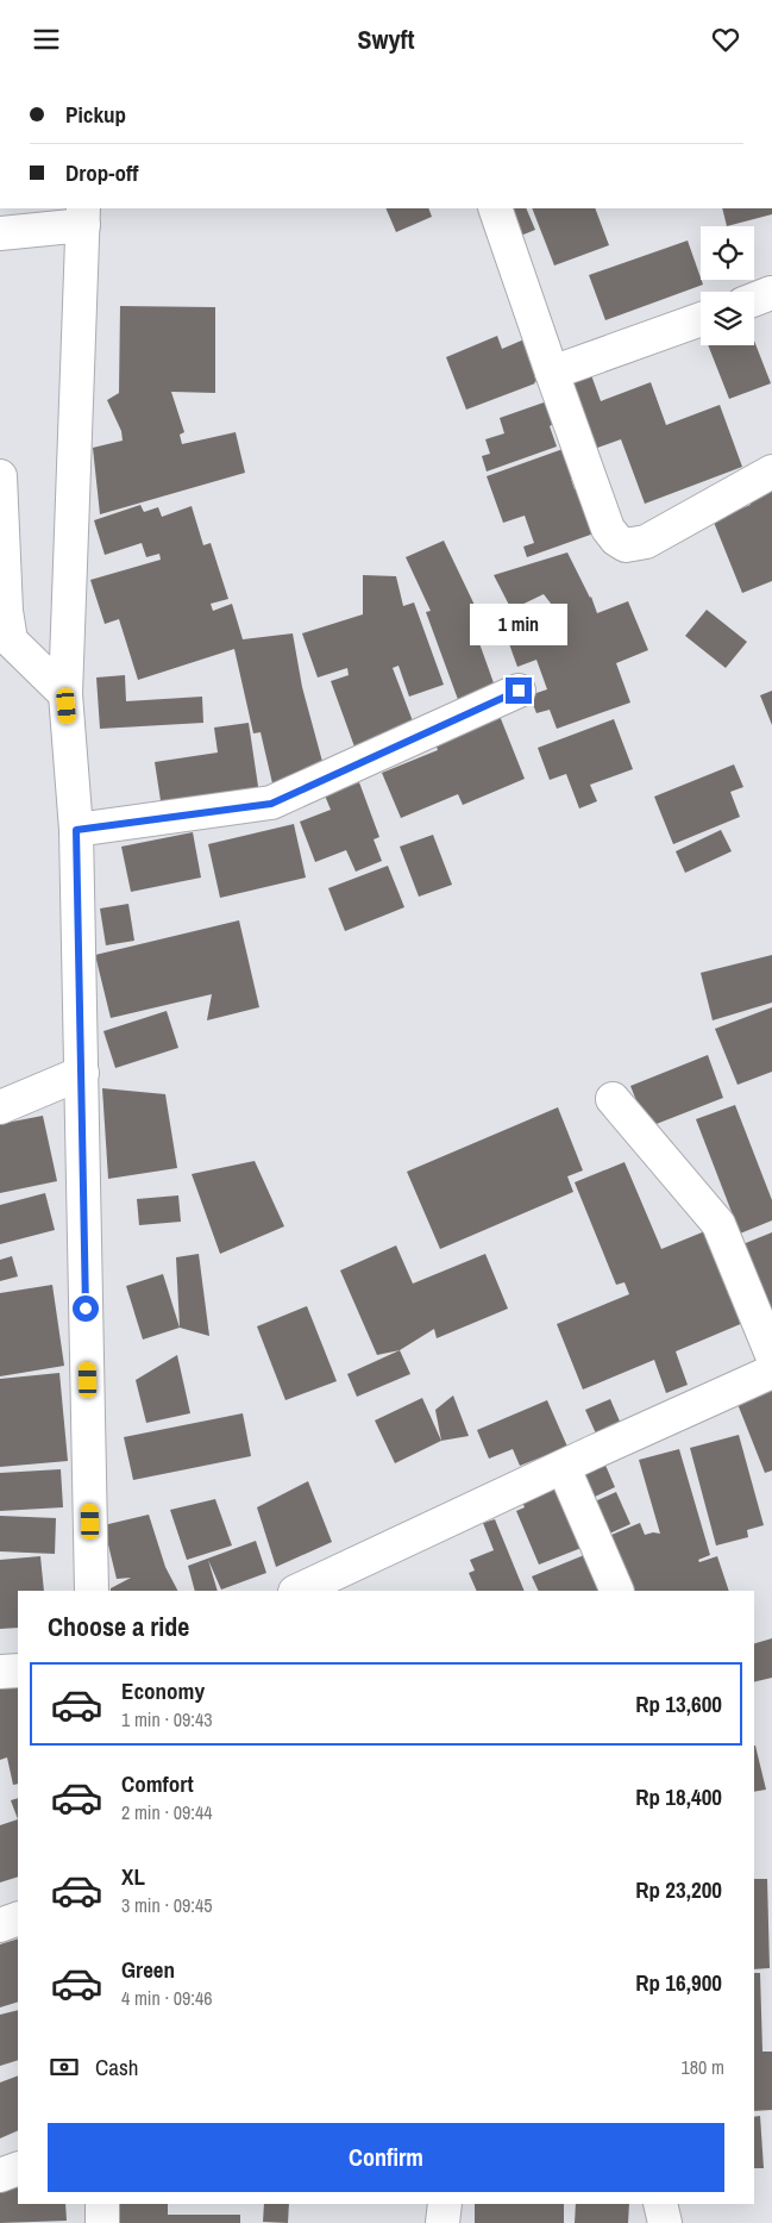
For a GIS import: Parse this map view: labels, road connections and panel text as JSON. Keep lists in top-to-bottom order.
{
  "page": {
    "header": "Swyft",
    "banner": ["Pickup", "Drop-off"],
    "bubble": "1 min",
    "heading": "Choose a ride",
    "list": [
      {
        "name": "Economy",
        "note": "1 min · 09:43",
        "value": "Rp 13,600"
      },
      {
        "name": "Comfort",
        "note": "2 min · 09:44",
        "value": "Rp 18,400"
      },
      {
        "name": "XL",
        "note": "3 min · 09:45",
        "value": "Rp 23,200"
      },
      {
        "name": "Green",
        "note": "4 min · 09:46",
        "value": "Rp 16,900"
      }
    ],
    "pay": ["Cash", "180 m"],
    "buttons": "Confirm"
  }
}
